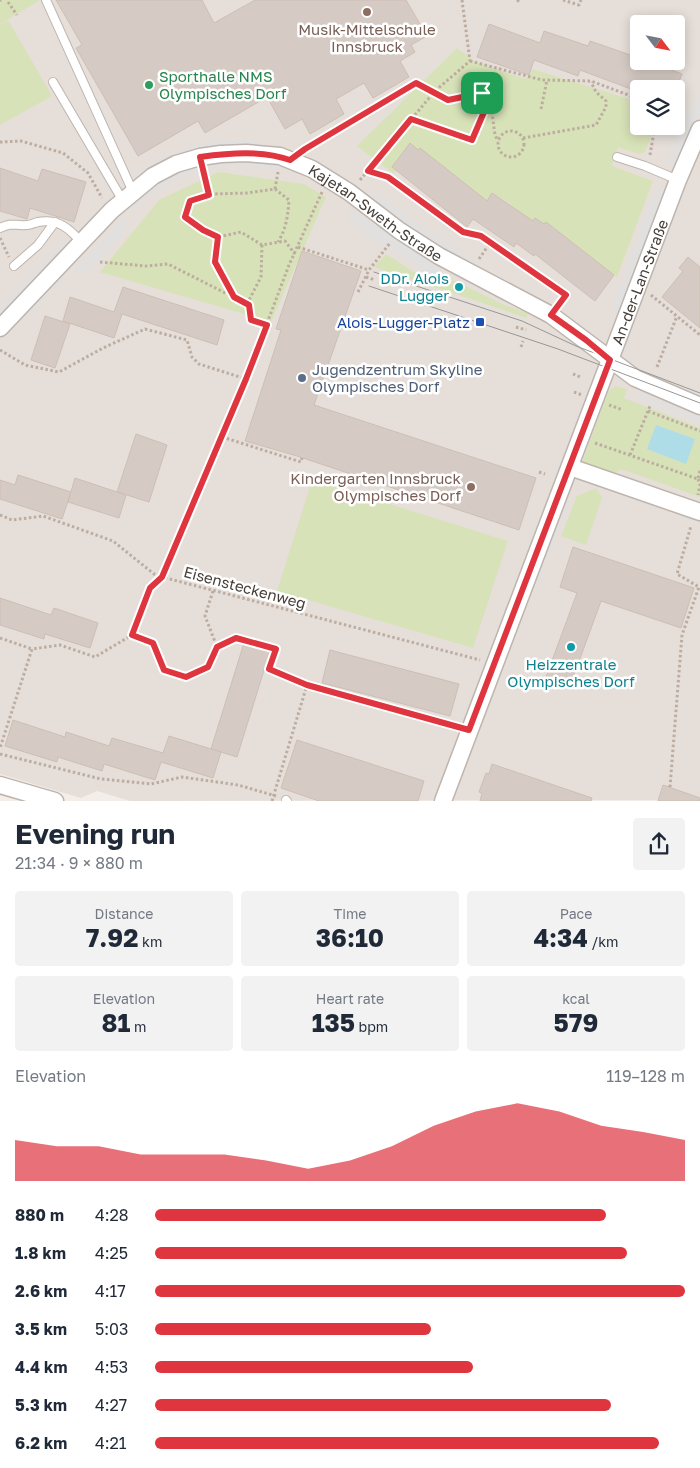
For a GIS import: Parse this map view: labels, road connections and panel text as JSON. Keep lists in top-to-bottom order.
{
  "streets": {
    "street": ["Kajetan-Sweth-Straße", "An-der-Lan-Straße"],
    "path": ["Eisensteckenweg"]
  },
  "crossings": [
    ["Kajetan-Sweth-Straße", "An-der-Lan-Straße"],
    ["An-der-Lan-Straße", "Eisensteckenweg"]
  ],
  "places": {
    "other": [
      "Musik-Mittelschule Innsbruck",
      "Sporthalle NMS Olympisches Dorf",
      "DDr. Alois Lugger",
      "Jugendzentrum Skyline Olympisches Dorf",
      "Kindergarten Innsbruck Olympisches Dorf",
      "Heizzentrale Olympisches Dorf"
    ],
    "transit": ["Alois-Lugger-Platz"]
  },
  "north": "bottom right",
  "page": {
    "heading": ["Evening run", "21:34 · 9 × 880 m"],
    "stats": [
      ["Distance", "7.92 km"],
      ["Time", "36:10"],
      ["Pace", "4:34 /km"],
      ["Elevation", "81 m"],
      ["Heart rate", "135 bpm"],
      ["kcal", "579"]
    ],
    "chart": ["Elevation", "119–128 m"],
    "list": [
      {
        "name": "880 m",
        "note": "4:28"
      },
      {
        "name": "1.8 km",
        "note": "4:25"
      },
      {
        "name": "2.6 km",
        "note": "4:17"
      },
      {
        "name": "3.5 km",
        "note": "5:03"
      },
      {
        "name": "4.4 km",
        "note": "4:53"
      },
      {
        "name": "5.3 km",
        "note": "4:27"
      },
      {
        "name": "6.2 km",
        "note": "4:21"
      }
    ]
  }
}
